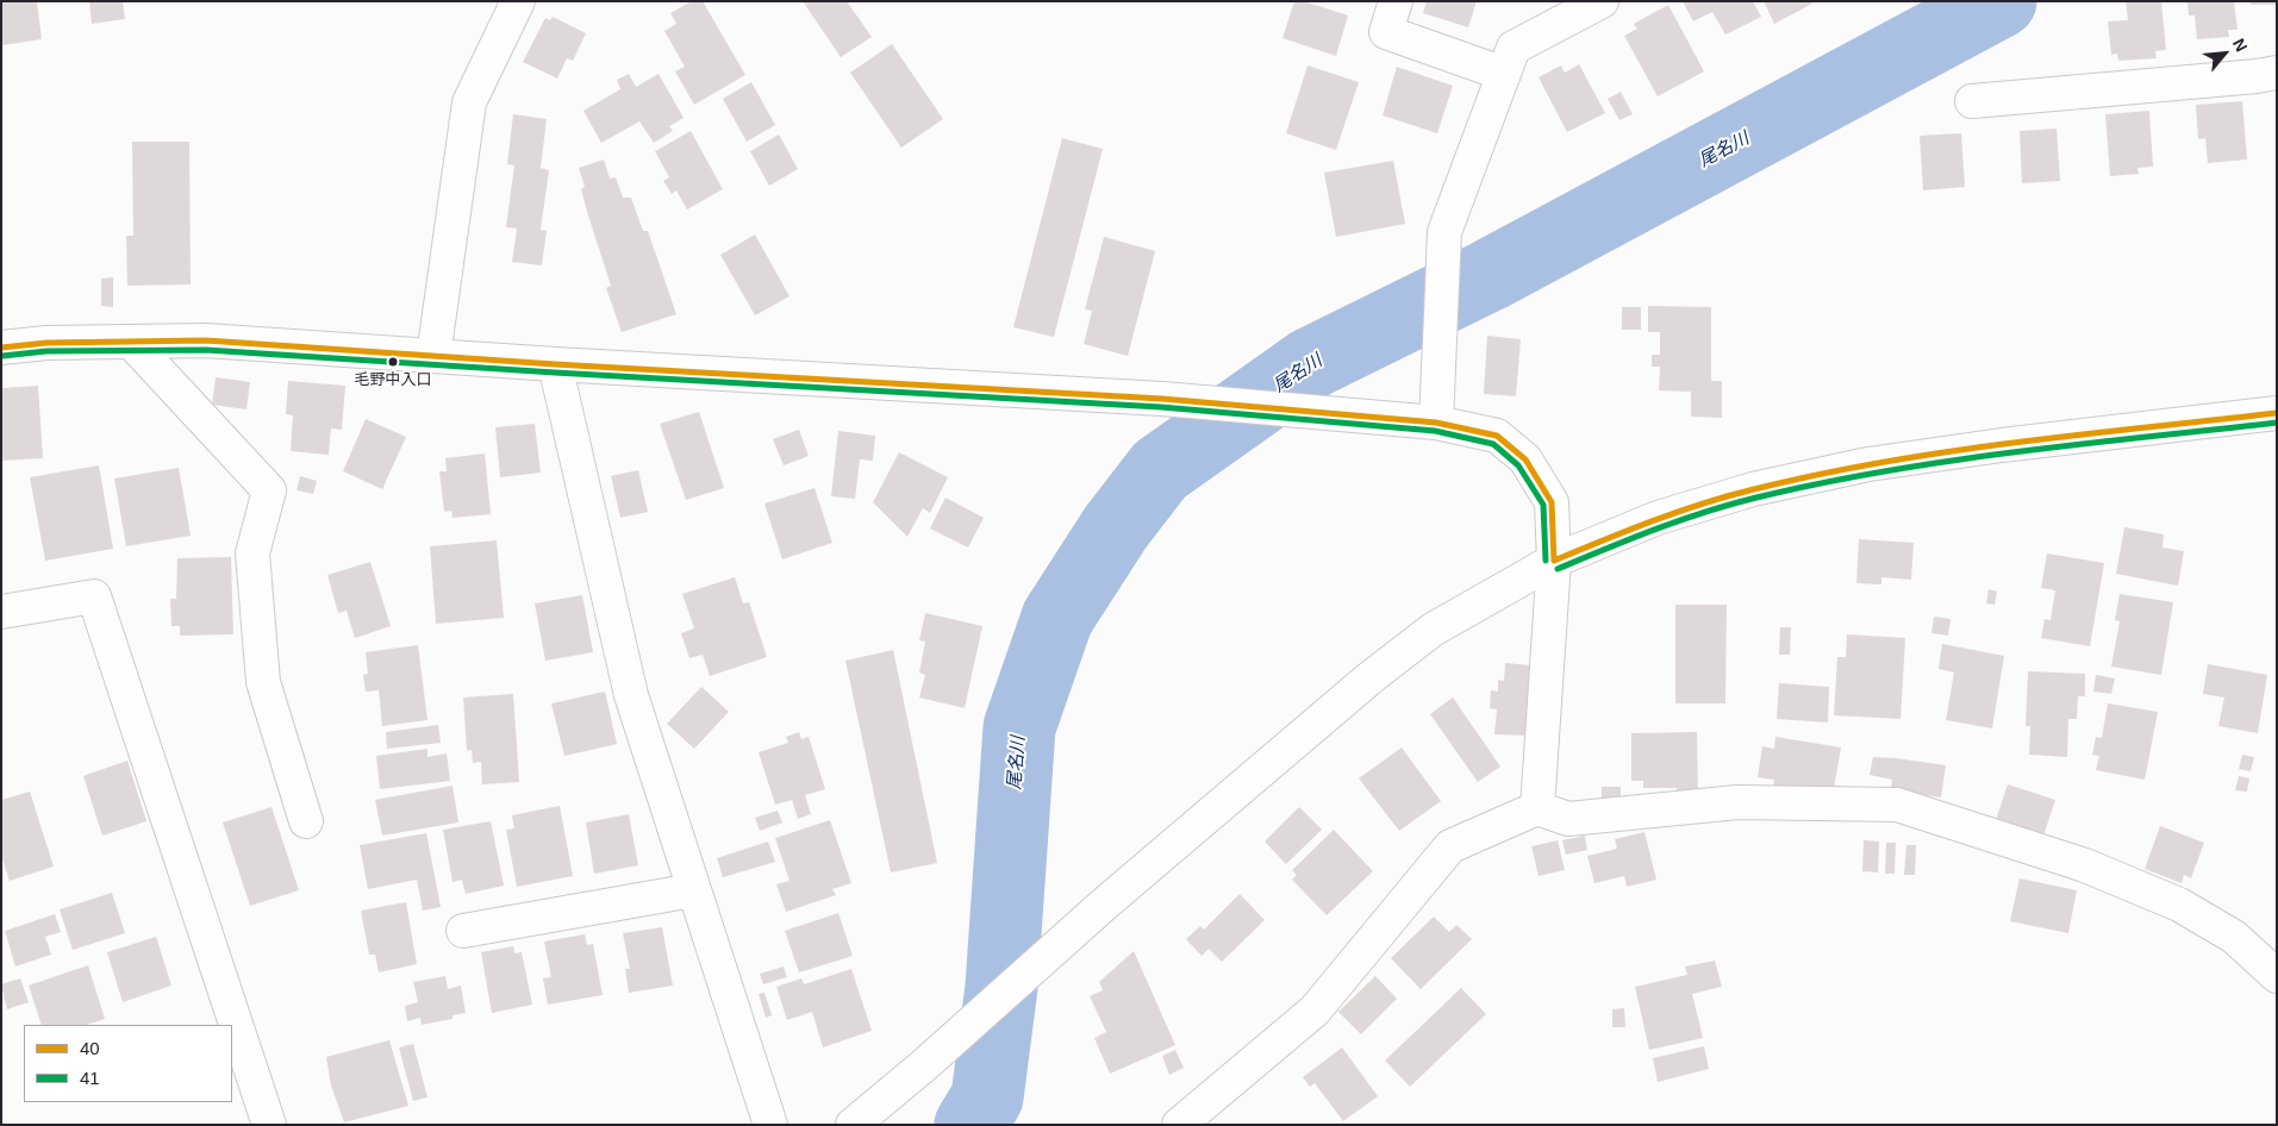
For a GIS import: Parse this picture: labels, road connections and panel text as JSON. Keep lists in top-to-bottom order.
{
  "water": ["尾名川"],
  "places": ["毛野中入口"],
  "lines": ["transit line 40", "transit line 41"],
  "legend": ["40", "41"],
  "north": "top right"
}
